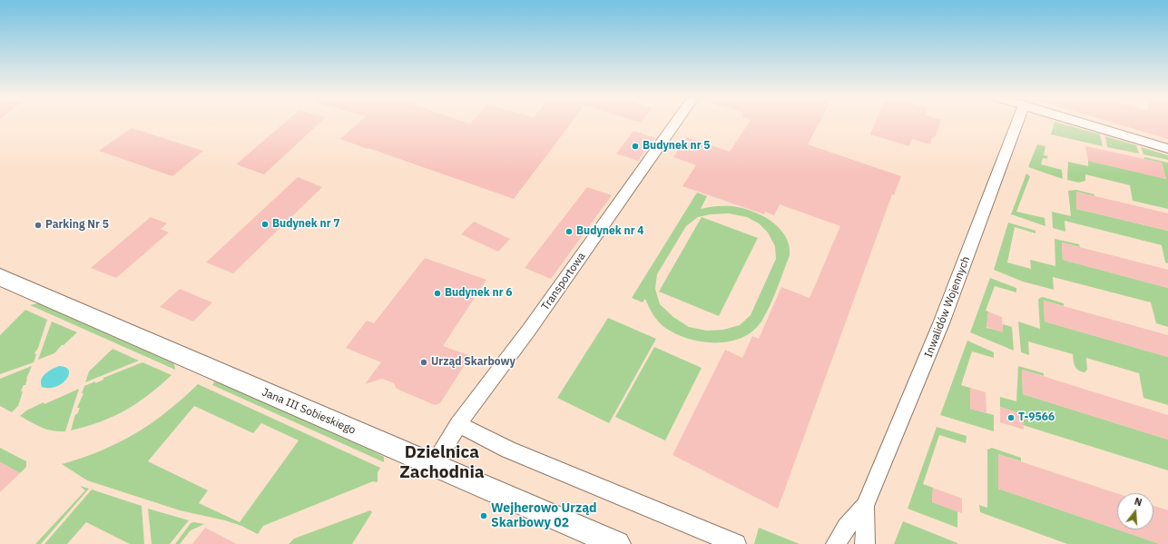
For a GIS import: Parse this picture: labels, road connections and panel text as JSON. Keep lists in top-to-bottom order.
{
  "streets": {
    "street": ["Transportowa", "Inwalidów Wojennych", "Jana III Sobieskiego"]
  },
  "crossings": [
    ["Transportowa", "Jana III Sobieskiego"]
  ],
  "districts": ["Dzielnica Zachodnia"],
  "places": [
    "Budynek nr 5",
    "Budynek nr 7",
    "Parking Nr 5",
    "Budynek nr 4",
    "Budynek nr 6",
    "Urząd Skarbowy",
    "T-9566",
    "Wejherowo Urząd Skarbowy 02"
  ],
  "north": "top"
}
